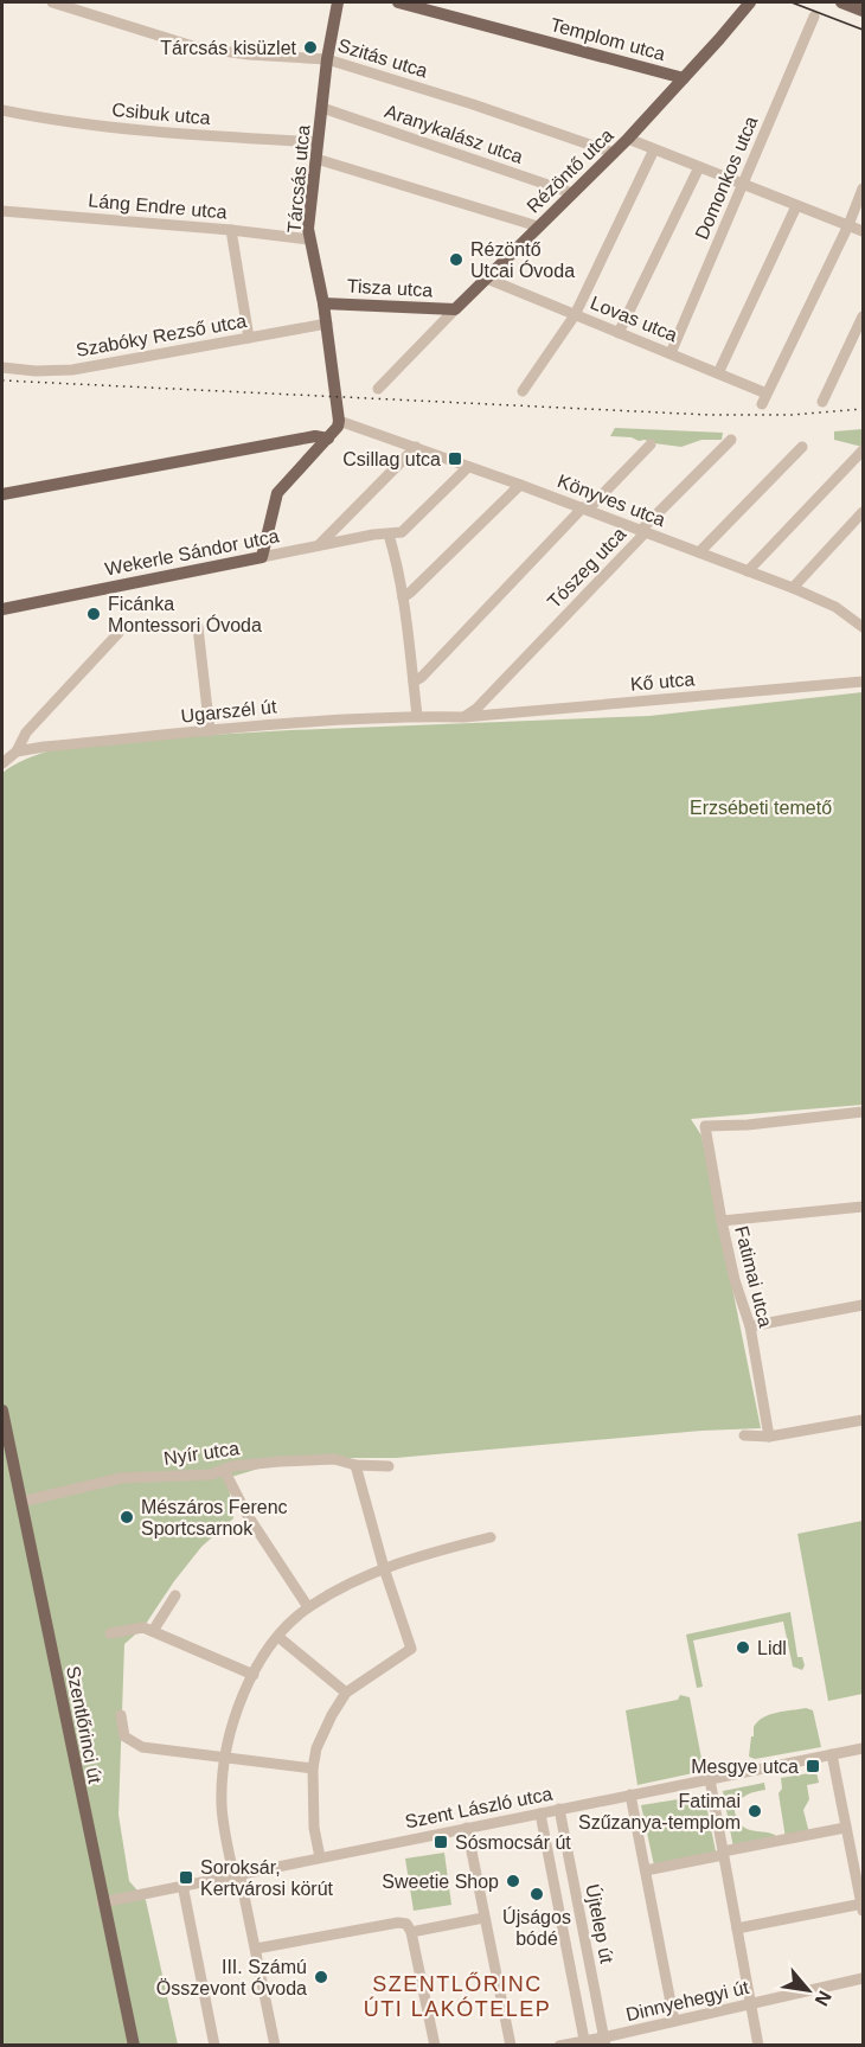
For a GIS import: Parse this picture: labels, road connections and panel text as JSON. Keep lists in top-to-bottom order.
{
  "streets": {
    "main road": [
      "Templom utca",
      "Rézöntő utca",
      "Tárcsás utca",
      "Tisza utca",
      "Wekerle Sándor utca",
      "Szentlőrinci út"
    ],
    "street": [
      "Szitás utca",
      "Csibuk utca",
      "Aranykalász utca",
      "Domonkos utca",
      "Láng Endre utca",
      "Lovas utca",
      "Szabóky Rezső utca",
      "Könyves utca",
      "Tószeg utca",
      "Kő utca",
      "Ugarszél út",
      "Fatimai utca",
      "Nyír utca",
      "Szent László utca",
      "Újtelep út",
      "Dinnyehegyi út"
    ]
  },
  "crossings": [
    ["Templom utca", "Rézöntő utca"],
    ["Szitás utca", "Rézöntő utca"],
    ["Szitás utca", "Tárcsás utca"],
    ["Csibuk utca", "Tárcsás utca"],
    ["Aranykalász utca", "Rézöntő utca"],
    ["Aranykalász utca", "Tárcsás utca"],
    ["Rézöntő utca", "Tisza utca"],
    ["Rézöntő utca", "Lovas utca"],
    ["Domonkos utca", "Lovas utca"],
    ["Tárcsás utca", "Láng Endre utca"],
    ["Tárcsás utca", "Tisza utca"],
    ["Tárcsás utca", "Szabóky Rezső utca"],
    ["Tárcsás utca", "Könyves utca"],
    ["Könyves utca", "Tószeg utca"],
    ["Tószeg utca", "Kő utca"],
    ["Tószeg utca", "Ugarszél út"],
    ["Kő utca", "Ugarszél út"],
    ["Nyír utca", "Szentlőrinci út"],
    ["Szentlőrinci út", "Szent László utca"],
    ["Szent László utca", "Újtelep út"],
    ["Újtelep út", "Dinnyehegyi út"]
  ],
  "districts": ["SZENTLŐRINC ÚTI LAKÓTELEP"],
  "parks": ["Erzsébeti temető"],
  "places": {
    "other": [
      "Tárcsás kisüzlet",
      "Rézöntő Utcai Óvoda",
      "Ficánka Montessori Óvoda",
      "Mészáros Ferenc Sportcsarnok",
      "Lidl",
      "Fatimai Szűzanya-templom",
      "Sweetie Shop",
      "Újságos bódé",
      "III. Számú Összevont Óvoda"
    ],
    "transit": [
      "Csillag utca",
      "Mesgye utca",
      "Sósmocsár út",
      "Soroksár, Kertvárosi körút"
    ]
  },
  "north": "bottom right"
}
